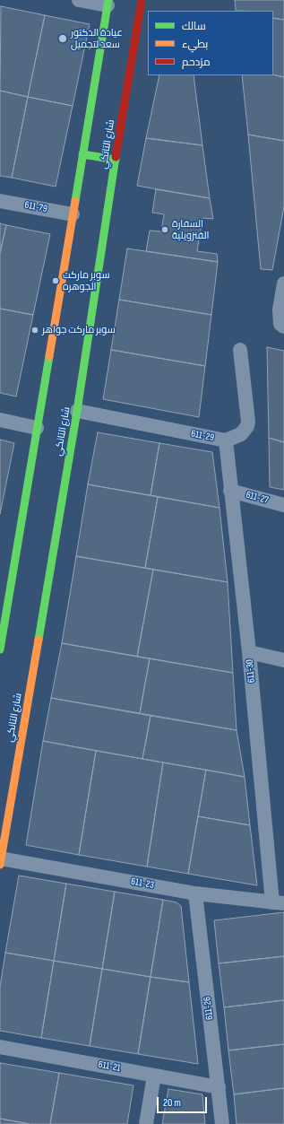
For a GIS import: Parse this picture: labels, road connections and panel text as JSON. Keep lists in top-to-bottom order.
{
  "streets": {
    "street": [
      "شارع التانكي",
      "611-79",
      "611-29",
      "611-27",
      "611-30",
      "611-23",
      "611-26",
      "611-21"
    ]
  },
  "crossings": [
    ["شارع التانكي", "611-29"],
    ["شارع التانكي", "611-23"],
    ["611-29", "611-30"],
    ["611-27", "611-30"],
    ["611-30", "611-23"],
    ["611-23", "611-26"],
    ["611-26", "611-21"]
  ],
  "places": [
    "عيادة الدكتور سعد لتجميل",
    "السفارة الفنزويلية",
    "سوبر ماركت الجوهره",
    "سوبر ماركت جواهر"
  ],
  "legend": ["سالك", "بطيء", "مزدحم"],
  "scale_bar": "20 m"
}
